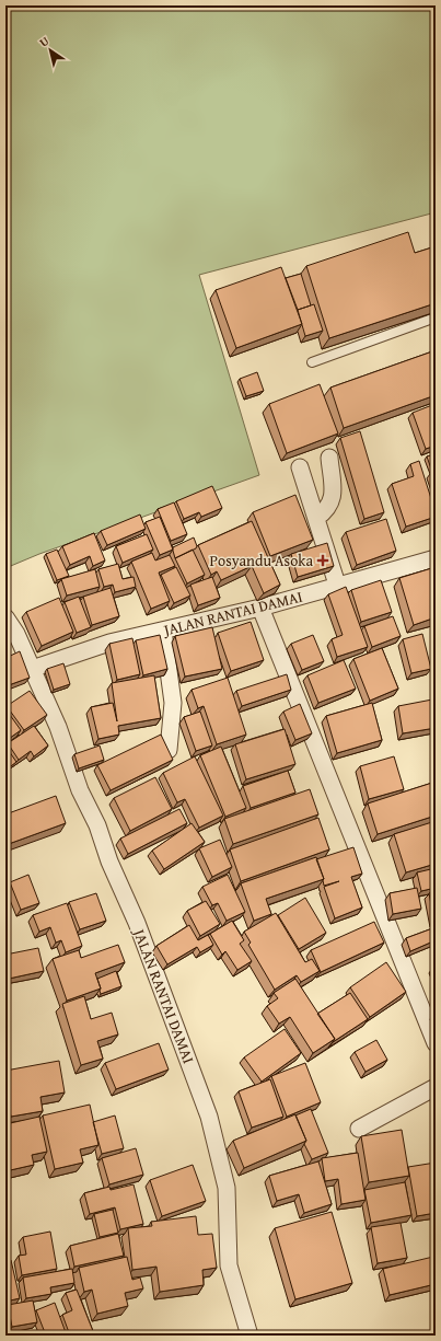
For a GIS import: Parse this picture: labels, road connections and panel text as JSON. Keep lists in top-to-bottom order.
{
  "streets": {
    "street": ["JALAN RANTAI DAMAI"]
  },
  "places": {
    "health": ["Posyandu Asoka"]
  },
  "north": "top left"
}
